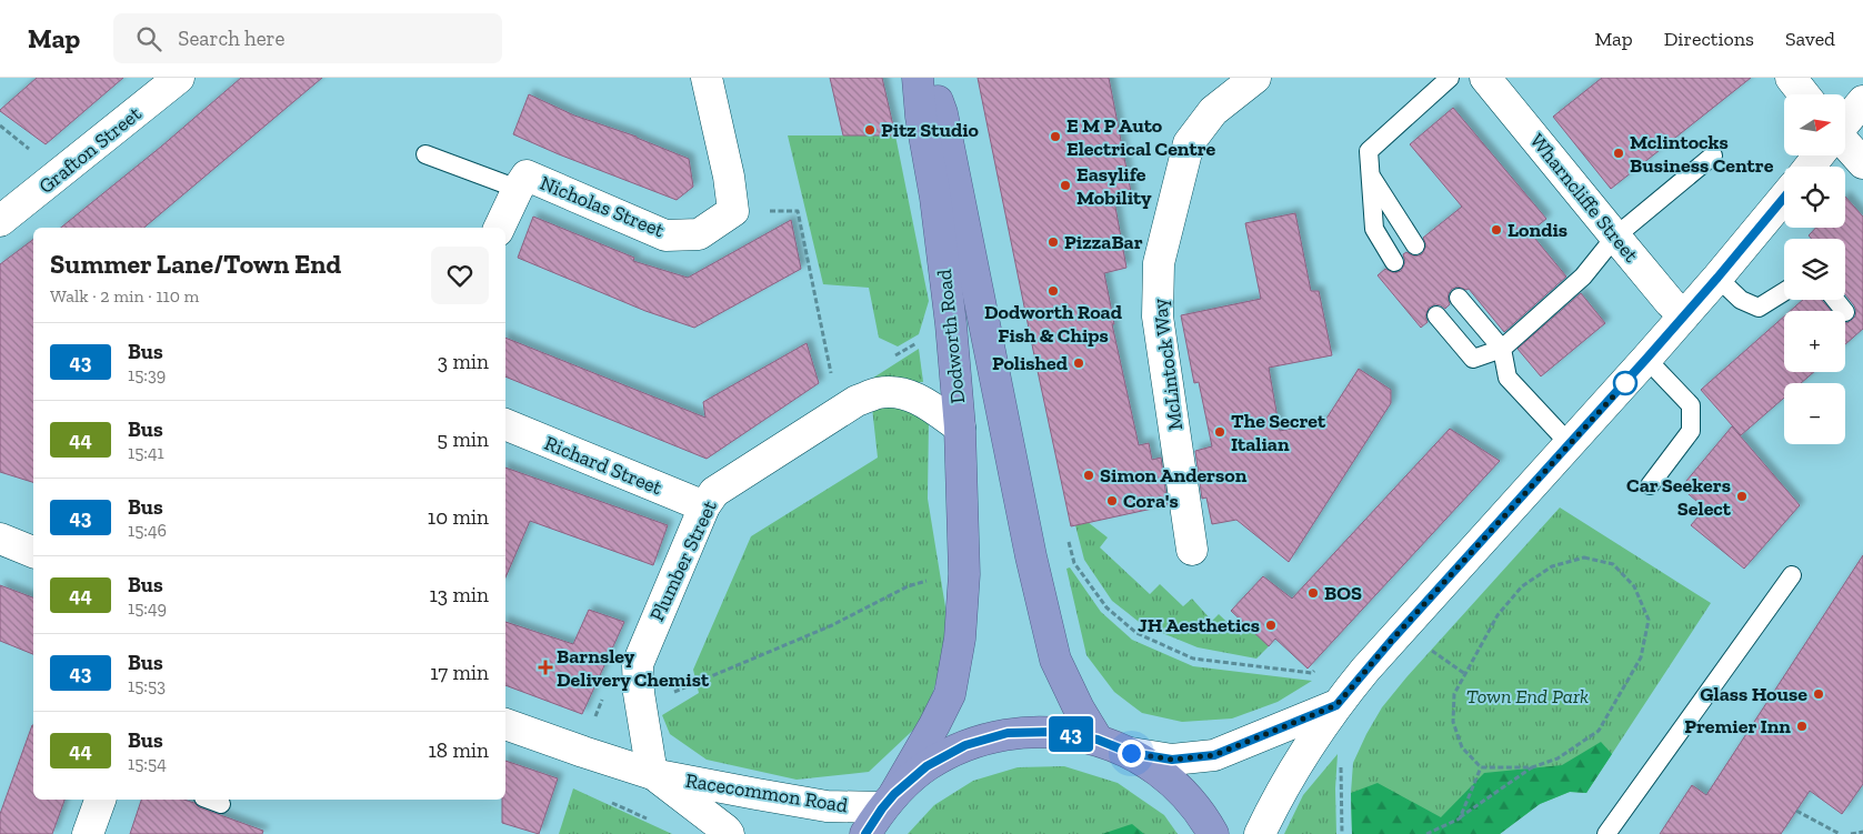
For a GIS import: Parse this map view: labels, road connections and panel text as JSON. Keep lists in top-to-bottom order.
{
  "streets": {
    "highway": ["Dodworth Road"],
    "street": [
      "Grafton Street",
      "Wharncliffe Street",
      "Nicholas Street",
      "McLintock Way",
      "Richard Street",
      "Plumber Street",
      "Racecommon Road"
    ]
  },
  "crossings": [
    ["Dodworth Road", "Plumber Street"],
    ["Dodworth Road", "Racecommon Road"],
    ["Richard Street", "Plumber Street"],
    ["Plumber Street", "Racecommon Road"]
  ],
  "parks": ["Town End Park"],
  "places": {
    "other": [
      "Pitz Studio",
      "E M P Auto Electrical Centre",
      "Mclintocks Business Centre",
      "Easylife Mobility",
      "Londis",
      "PizzaBar",
      "Dodworth Road Fish & Chips",
      "Polished",
      "The Secret Italian",
      "Simon Anderson",
      "Car Seekers Select",
      "Cora's",
      "BOS",
      "JH Aesthetics",
      "Glass House",
      "Premier Inn"
    ],
    "health": ["Barnsley Delivery Chemist"]
  },
  "lines": ["bus line 43"],
  "north": "right",
  "page": {
    "header": "Map",
    "search": "Search here",
    "nav": ["Map", "Directions", "Saved"],
    "on_map": "43",
    "map_buttons": ["+", "−"],
    "heading": ["Summer Lane/Town End", "Walk · 2 min · 110 m"],
    "list": [
      {
        "mark": "43",
        "name": "Bus",
        "note": "15:39",
        "value": "3 min"
      },
      {
        "mark": "44",
        "name": "Bus",
        "note": "15:41",
        "value": "5 min"
      },
      {
        "mark": "43",
        "name": "Bus",
        "note": "15:46",
        "value": "10 min"
      },
      {
        "mark": "44",
        "name": "Bus",
        "note": "15:49",
        "value": "13 min"
      },
      {
        "mark": "43",
        "name": "Bus",
        "note": "15:53",
        "value": "17 min"
      },
      {
        "mark": "44",
        "name": "Bus",
        "note": "15:54",
        "value": "18 min"
      }
    ]
  }
}
